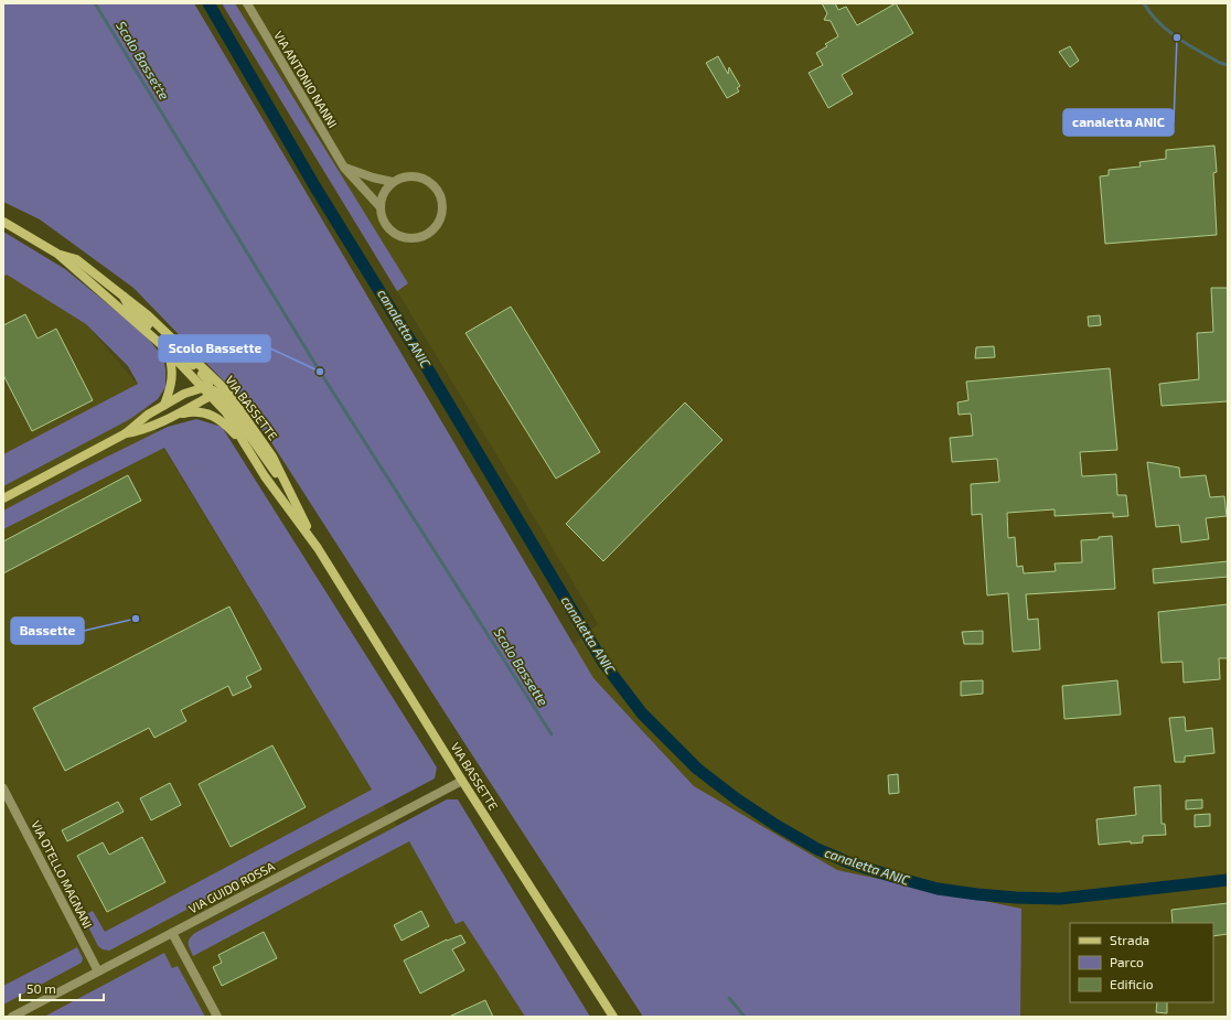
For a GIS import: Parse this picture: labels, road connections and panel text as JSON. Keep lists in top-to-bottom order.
{
  "streets": {
    "main road": ["VIA BASSETTE"],
    "street": ["VIA ANTONIO NANNI", "VIA OTELLO MAGNANI", "VIA GUIDO ROSSA"]
  },
  "crossings": [
    ["VIA BASSETTE", "VIA GUIDO ROSSA"],
    ["VIA OTELLO MAGNANI", "VIA GUIDO ROSSA"]
  ],
  "water": ["Scolo Bassette", "canaletta ANIC"],
  "places": ["canaletta ANIC", "Scolo Bassette", "Bassette"],
  "legend": ["Strada", "Parco", "Edificio"],
  "scale_bar": "50 m"
}
